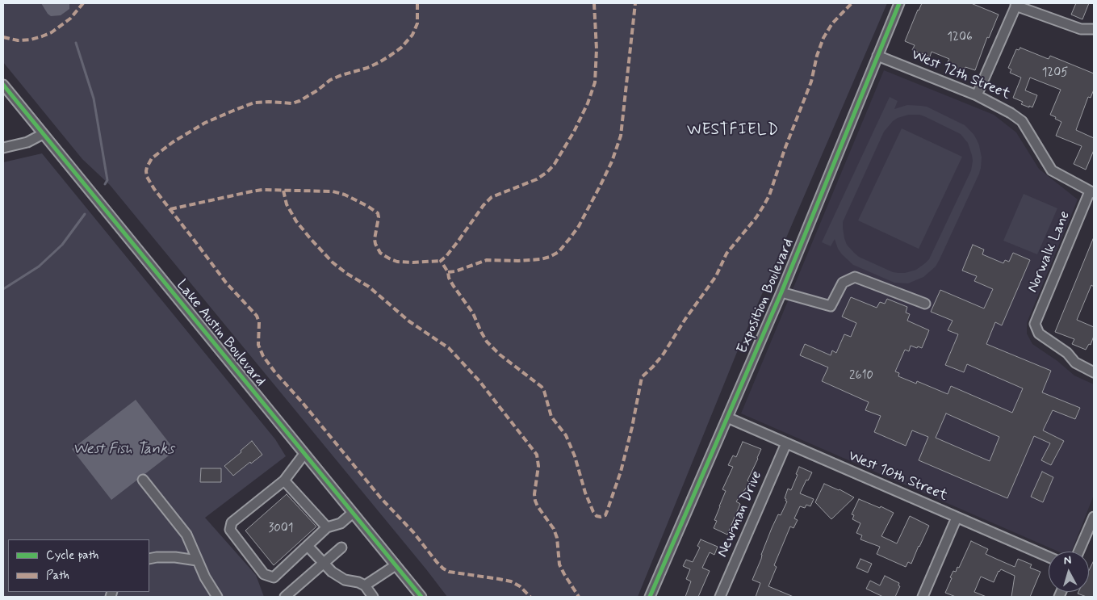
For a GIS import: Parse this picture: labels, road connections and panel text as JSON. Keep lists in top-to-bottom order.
{
  "streets": {
    "street": [
      "West 12th Street",
      "Norwalk Lane",
      "Exposition Boulevard",
      "Lake Austin Boulevard",
      "West 10th Street",
      "Newman Drive"
    ]
  },
  "crossings": [
    ["West 12th Street", "Norwalk Lane"],
    ["West 12th Street", "Exposition Boulevard"],
    ["Exposition Boulevard", "West 10th Street"],
    ["West 10th Street", "Newman Drive"]
  ],
  "districts": ["WESTFIELD"],
  "water": ["West Fish Tanks"],
  "house_numbers": [
    "1206",
    "1205",
    "2610",
    "3001"
  ],
  "legend": ["Cycle path", "Path"],
  "north": "top"
}
